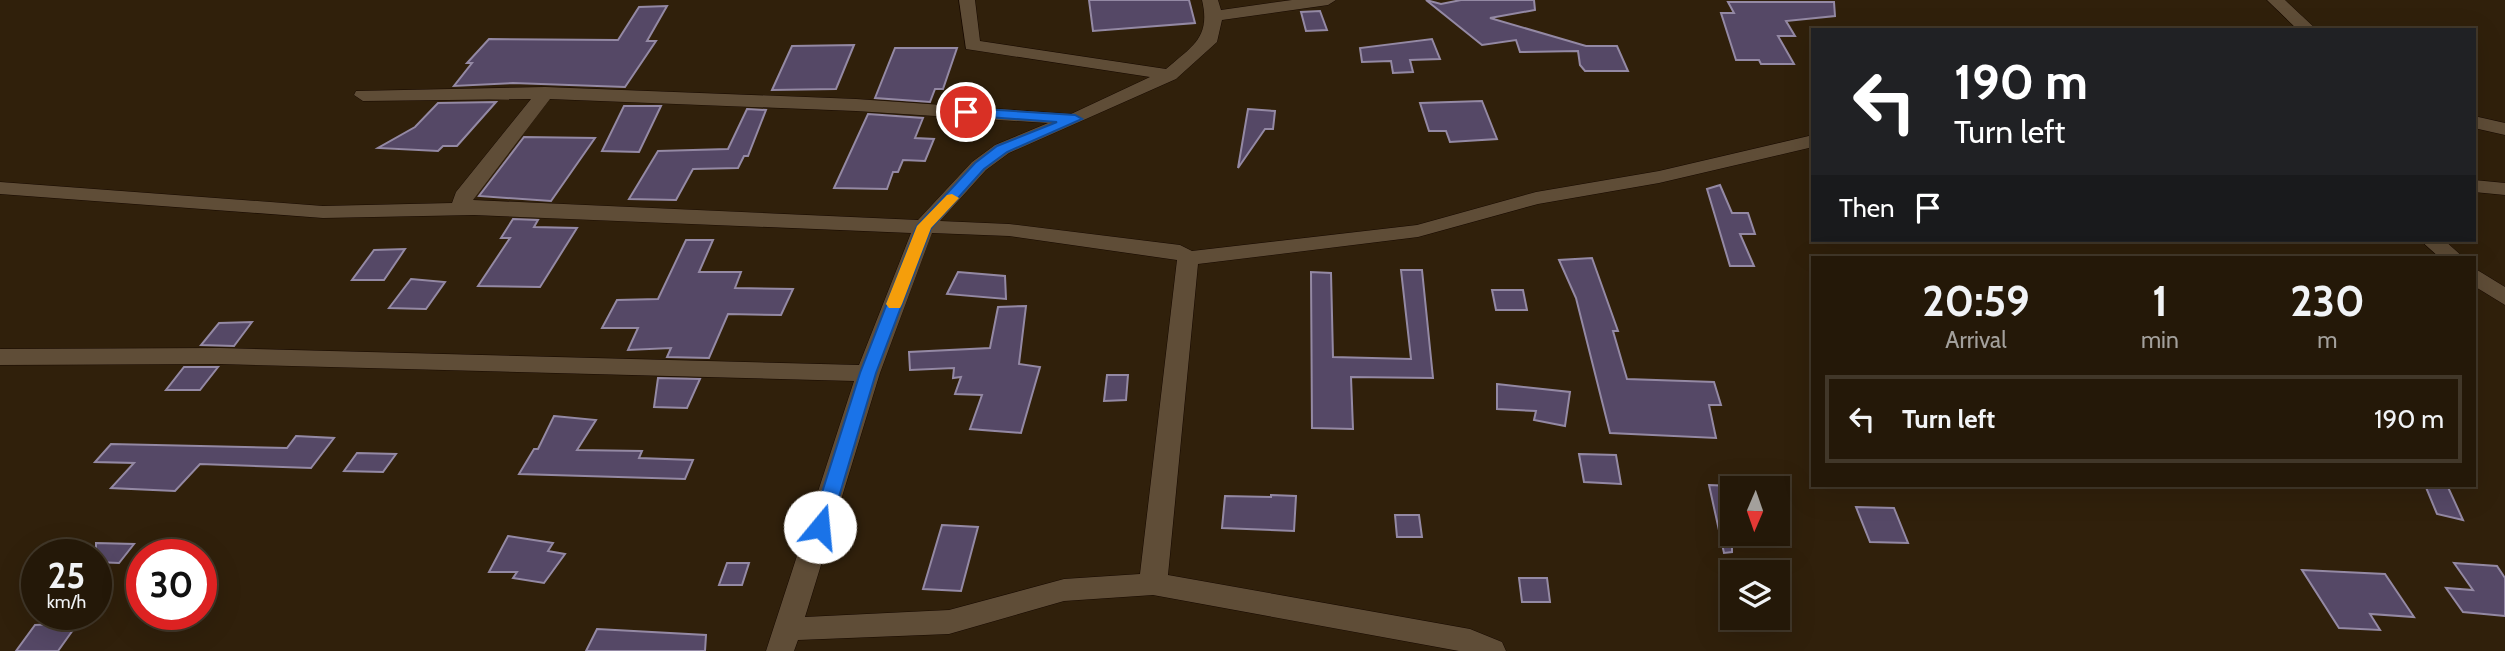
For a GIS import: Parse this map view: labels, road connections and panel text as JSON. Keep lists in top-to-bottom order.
{
  "north": "bottom",
  "page": {
    "turn": ["190 m", "Turn left"],
    "then": "Then",
    "eta": [
      "20:59",
      "Arrival",
      "1",
      "min",
      "230",
      "m"
    ],
    "list": [
      {
        "name": "Turn left",
        "value": "190 m"
      }
    ],
    "speed": "25 km/h",
    "limit": "30"
  }
}
